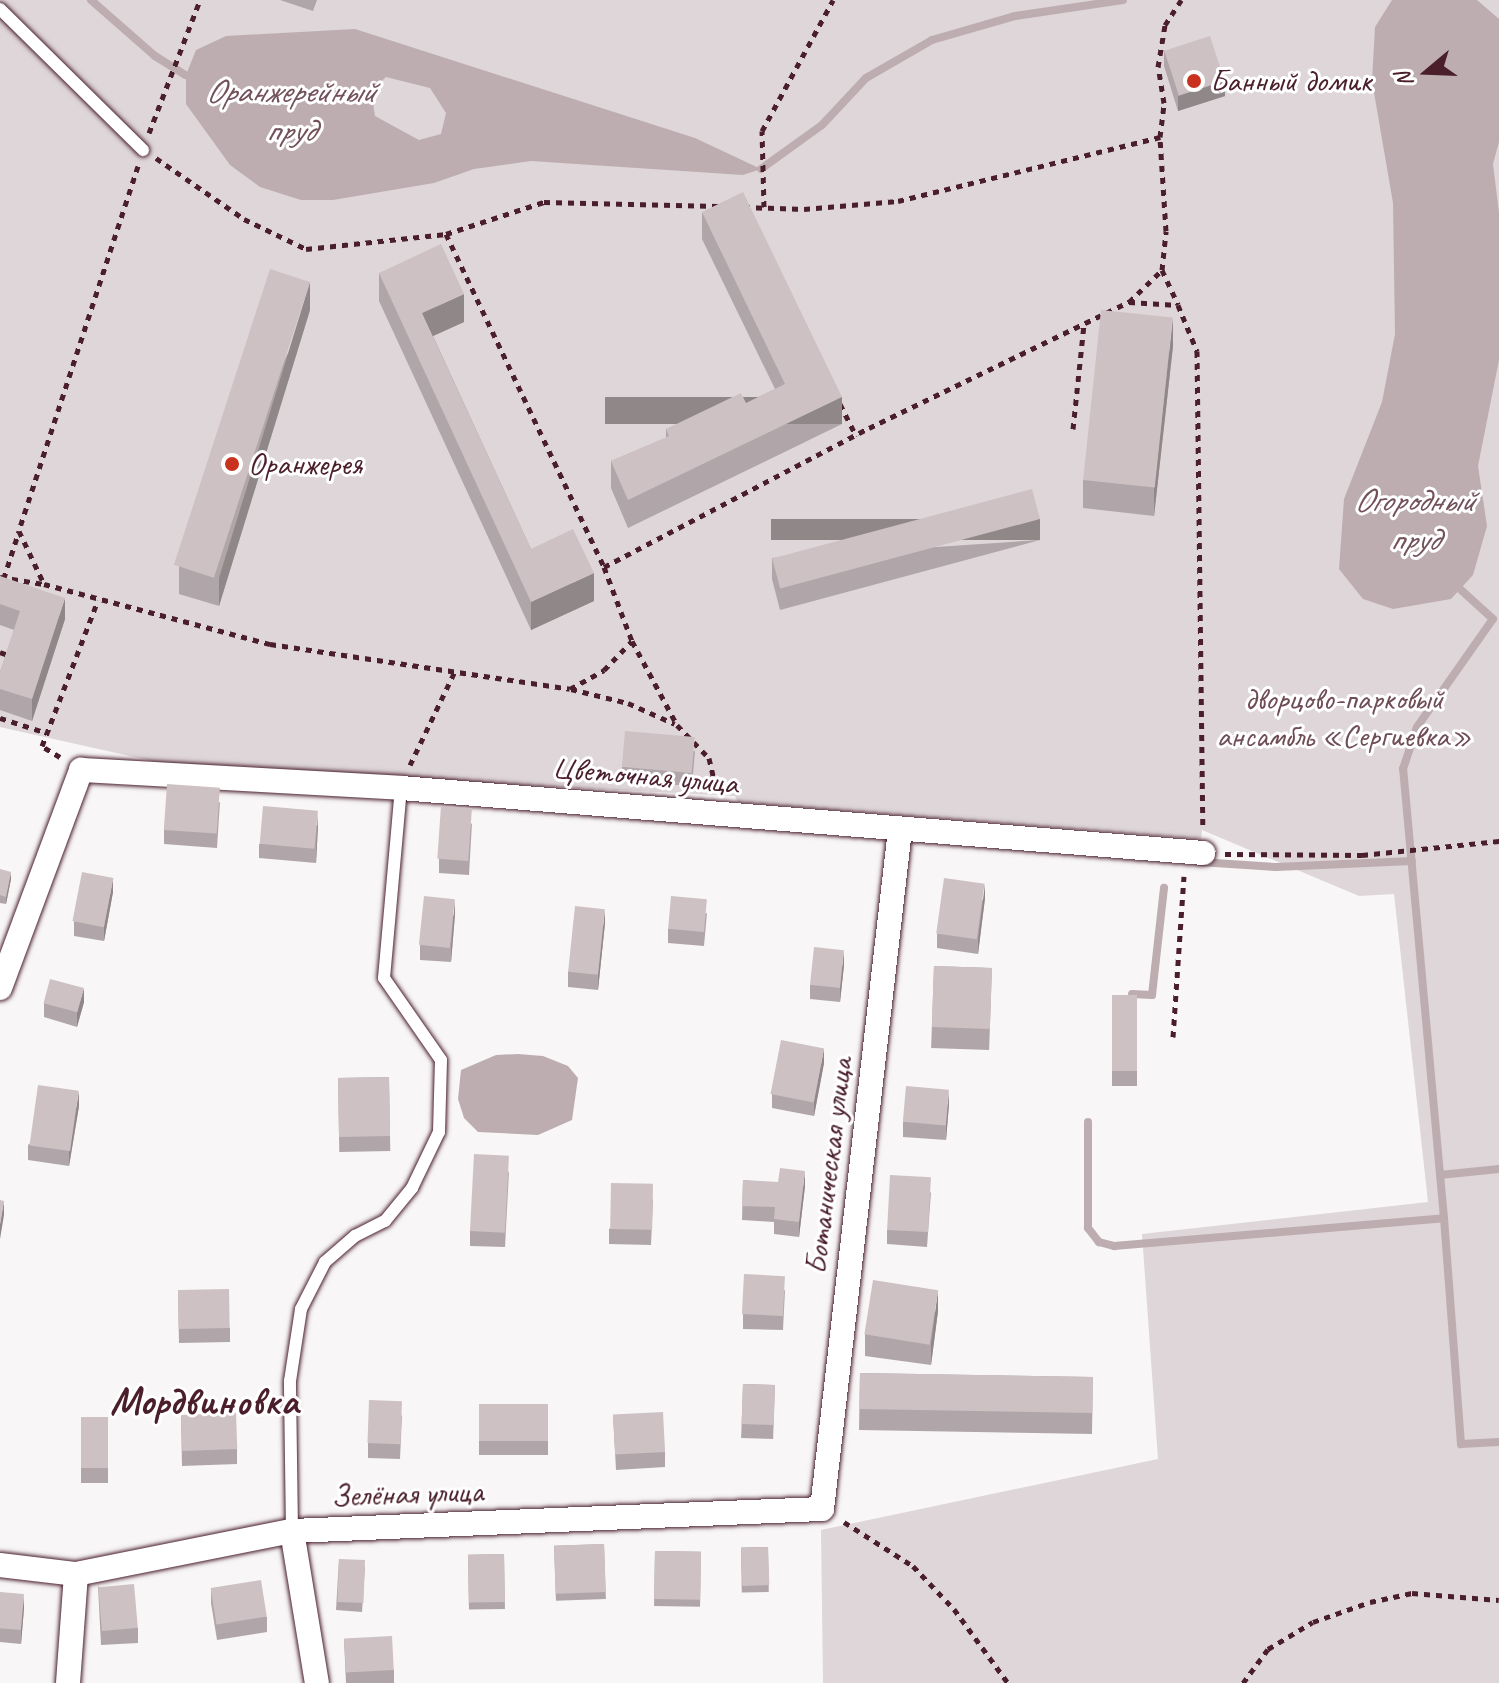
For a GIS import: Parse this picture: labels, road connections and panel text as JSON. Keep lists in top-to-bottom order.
{
  "streets": {
    "street": ["Цветочная улица", "Ботаническая улица", "Зелёная улица"]
  },
  "crossings": [
    ["Цветочная улица", "Ботаническая улица"],
    ["Ботаническая улица", "Зелёная улица"]
  ],
  "districts": ["Мордвиновка"],
  "water": ["Оранжерейный пруд", "Огородный пруд"],
  "parks": ["дворцово-парковый ансамбль «Сергиевка»"],
  "places": ["Банный домик", "Оранжерея"],
  "north": "left"
}
